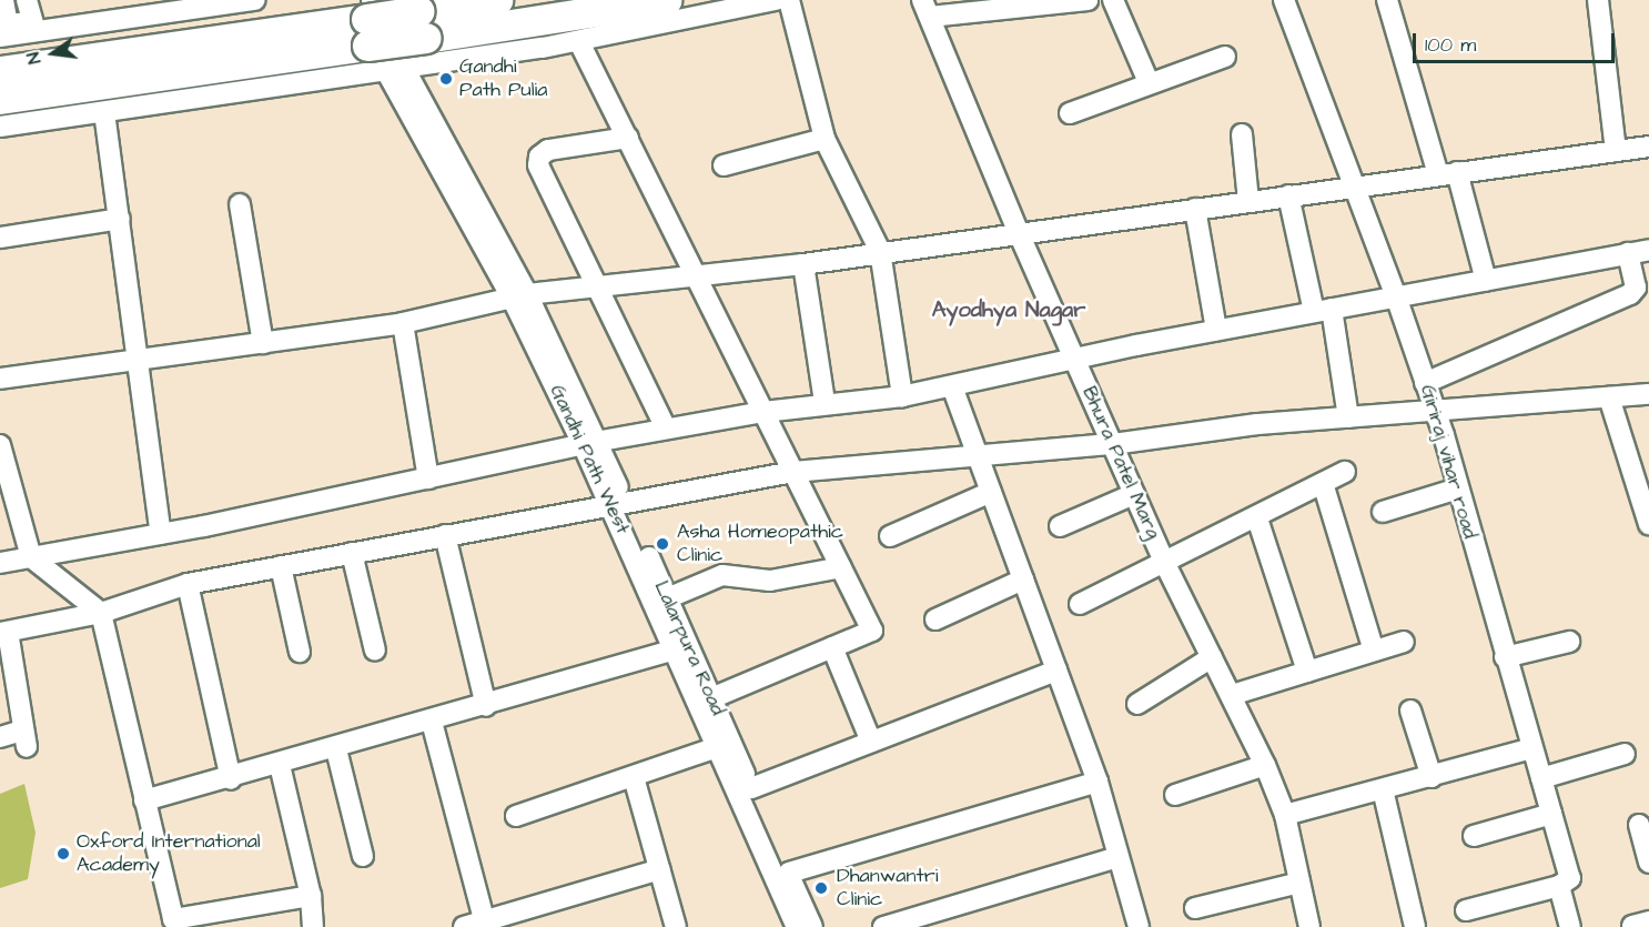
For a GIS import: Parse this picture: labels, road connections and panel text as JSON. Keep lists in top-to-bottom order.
{
  "streets": {
    "street": [
      "Gandhi Path West",
      "Giriraj vihar road",
      "Bhura Patel Marg",
      "Lalarpura Road"
    ]
  },
  "crossings": [
    ["Gandhi Path West", "Lalarpura Road"]
  ],
  "districts": ["Ayodhya Nagar"],
  "places": [
    "Gandhi Path Pulia",
    "Asha Homeopathic Clinic",
    "Oxford International Academy",
    "Dhanwantri Clinic"
  ],
  "scale_bar": "100 m",
  "north": "left"
}
